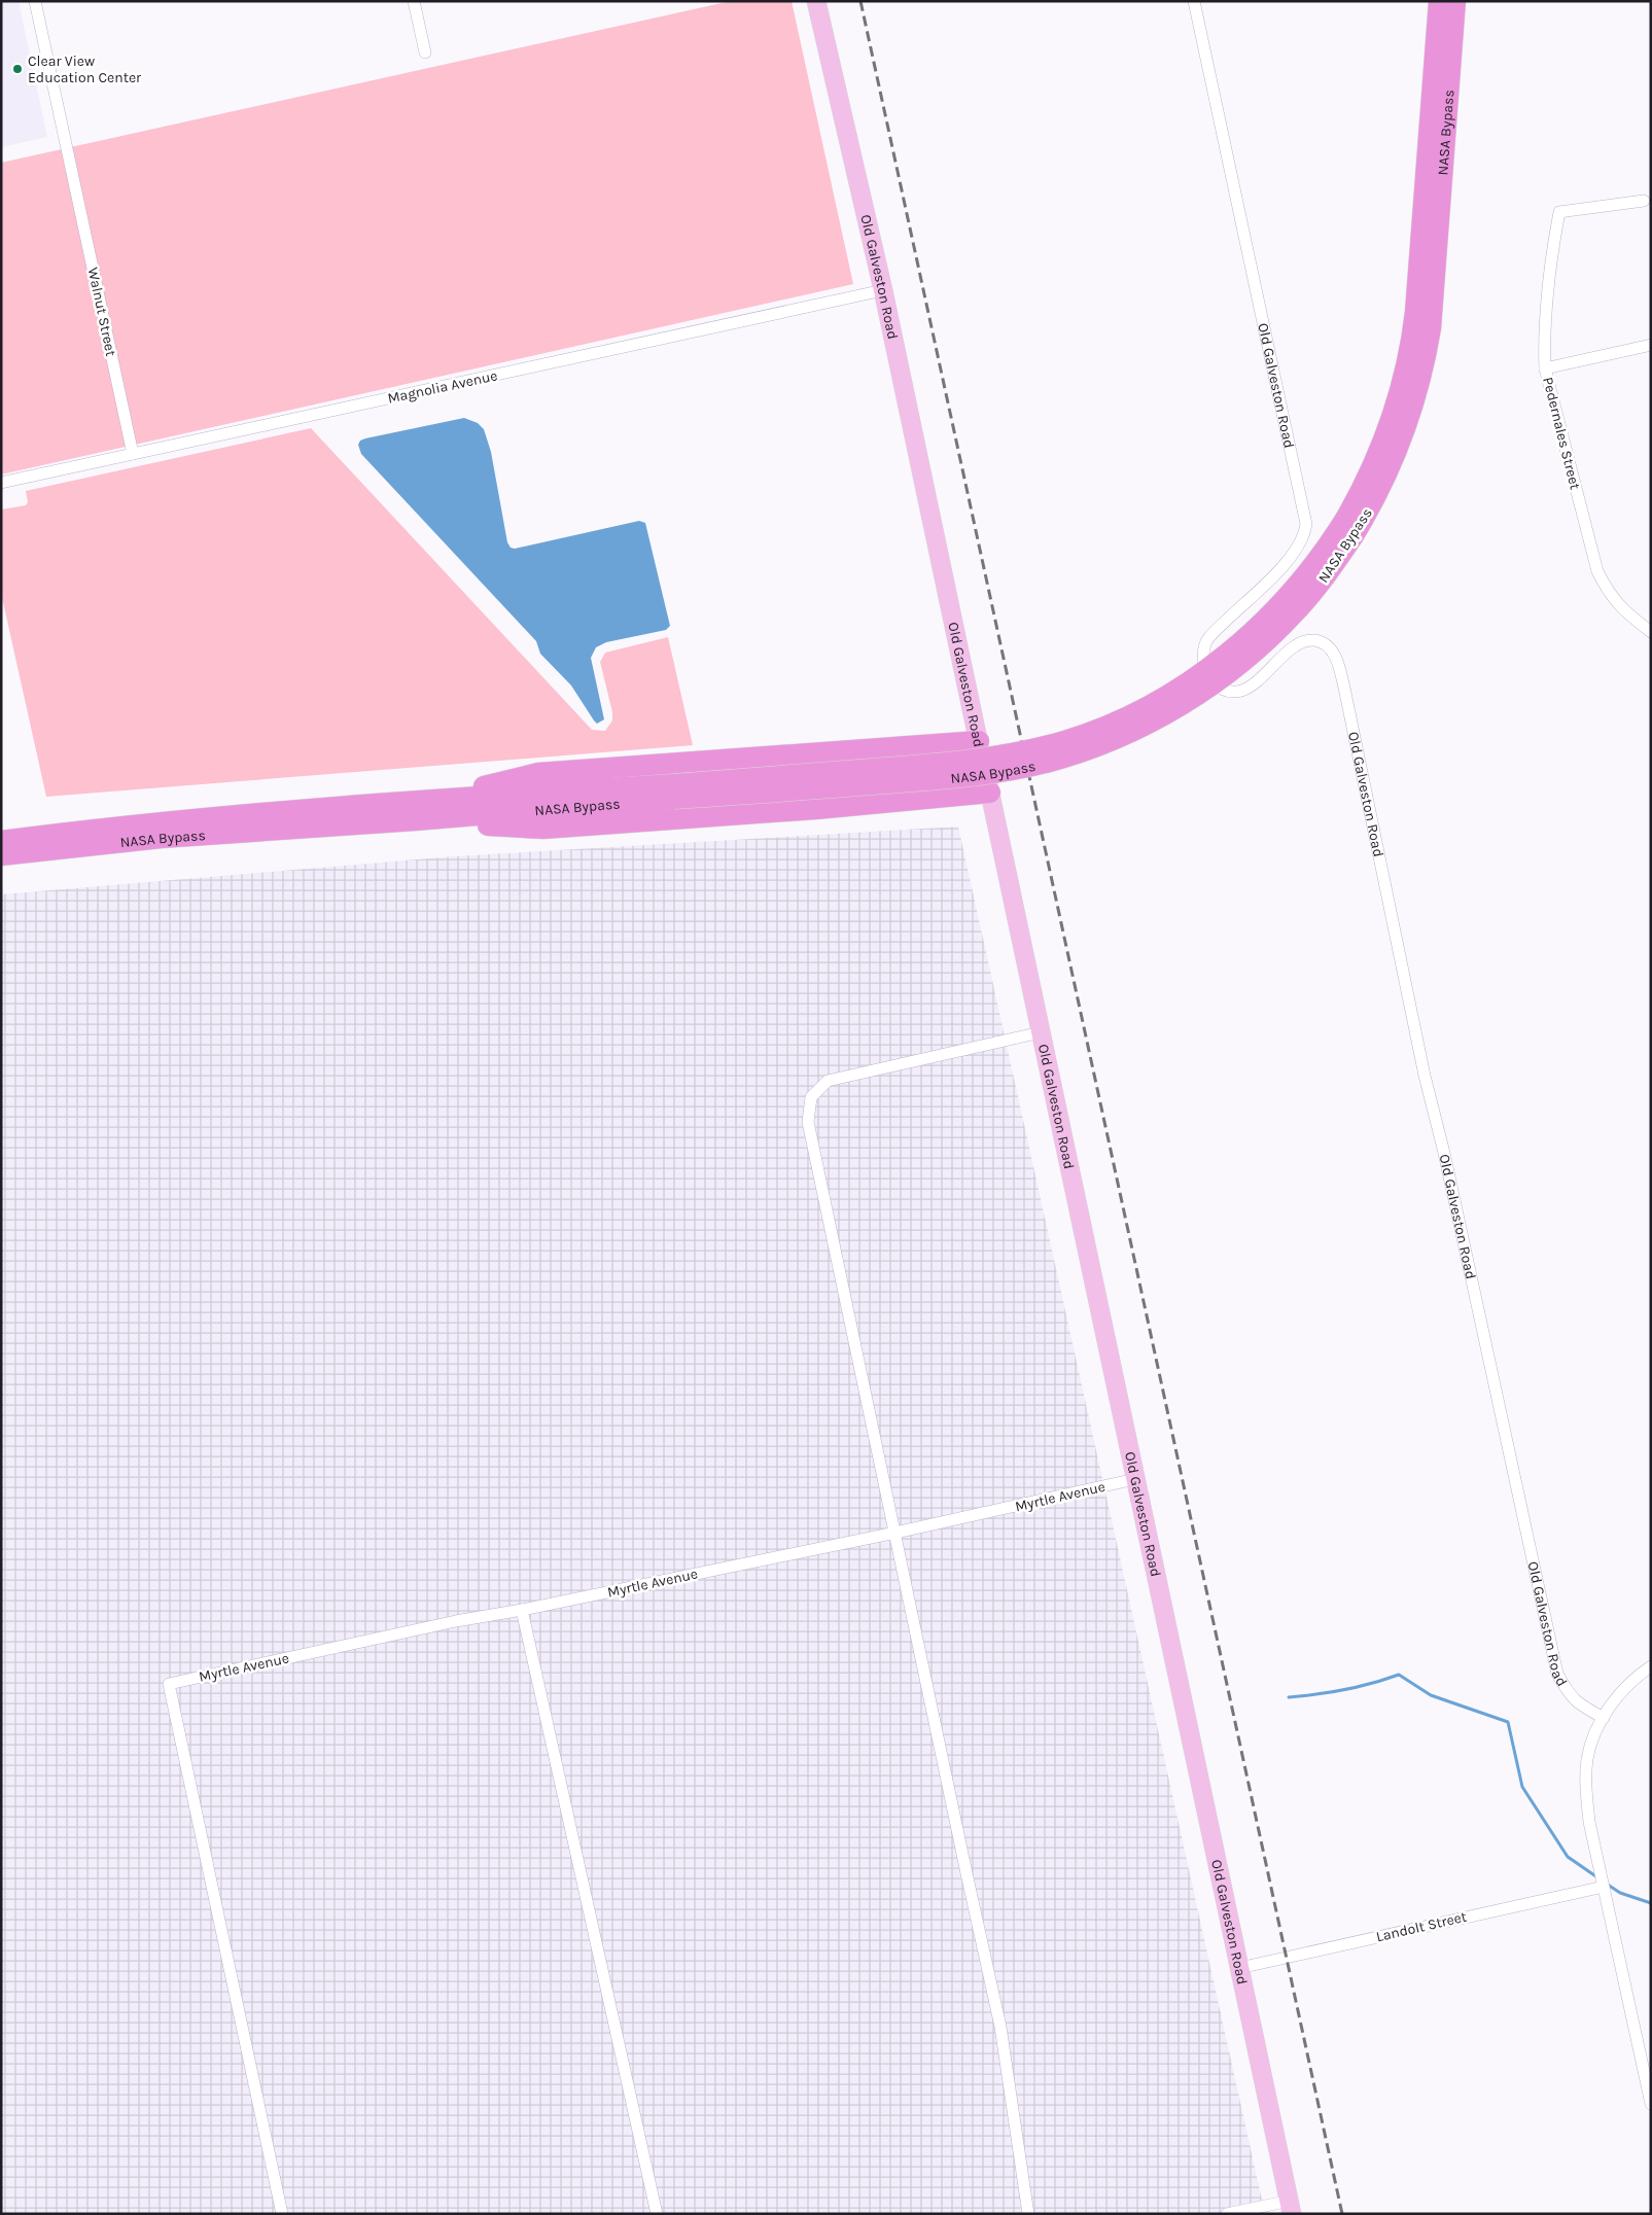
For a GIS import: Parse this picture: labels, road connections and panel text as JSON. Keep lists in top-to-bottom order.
{
  "streets": {
    "highway": ["NASA Bypass"],
    "main road": ["Old Galveston Road"],
    "street": [
      "Walnut Street",
      "Magnolia Avenue",
      "Pedernales Street",
      "Myrtle Avenue",
      "Landolt Street"
    ]
  },
  "crossings": [
    ["Old Galveston Road", "Magnolia Avenue"],
    ["Old Galveston Road", "Myrtle Avenue"],
    ["Old Galveston Road", "Landolt Street"],
    ["Walnut Street", "Magnolia Avenue"]
  ],
  "places": ["Clear View Education Center"]
}
